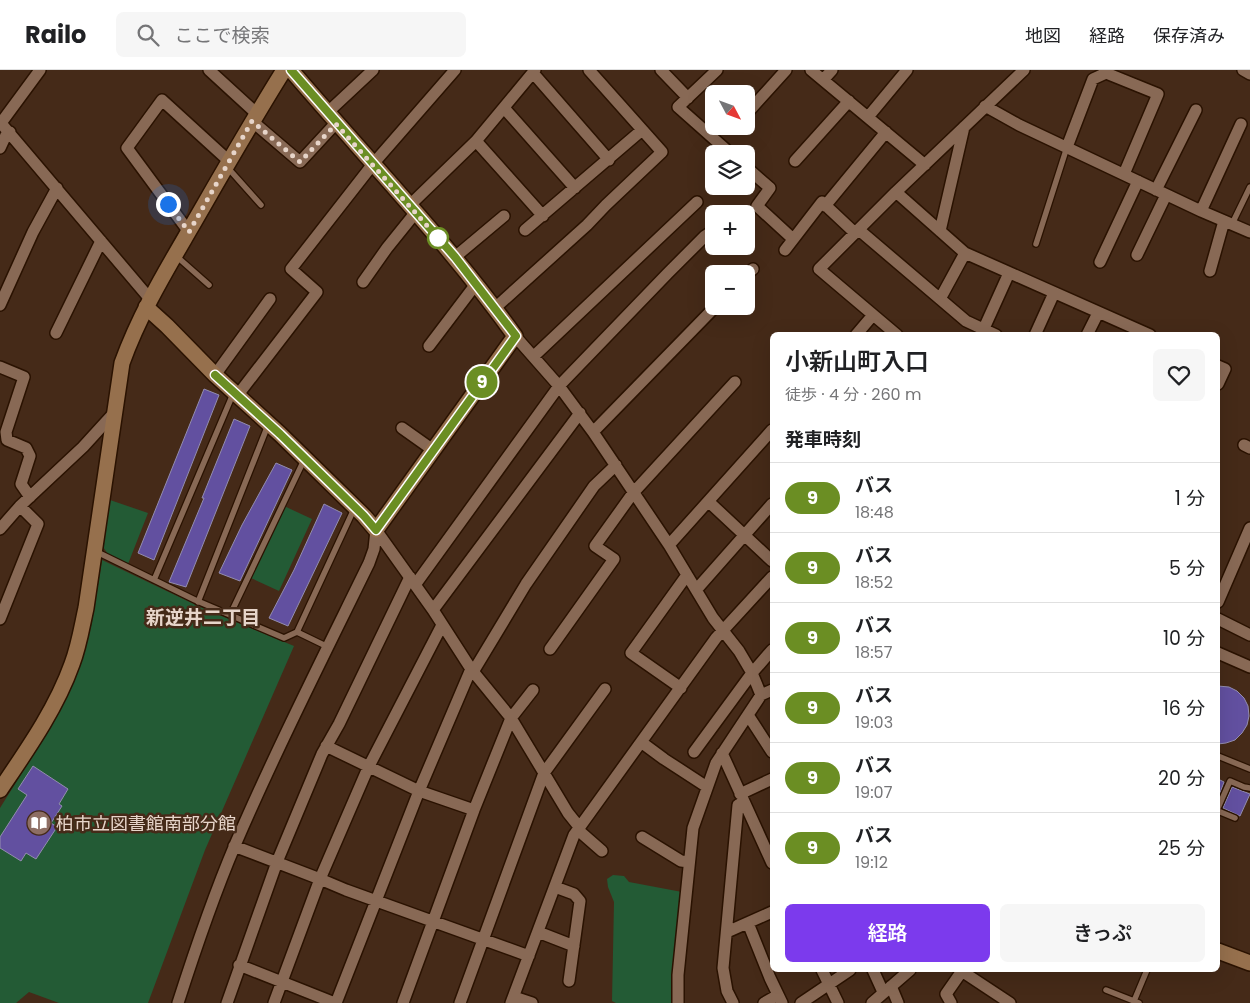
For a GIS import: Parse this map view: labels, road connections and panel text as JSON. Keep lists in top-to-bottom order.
{
  "districts": ["新逆井二丁目"],
  "places": {
    "library": ["柏市立図書館南部分館"]
  },
  "lines": ["bus line 9"],
  "north": "bottom right",
  "page": {
    "header": "Railo",
    "search": "ここで検索",
    "nav": ["地図", "経路", "保存済み"],
    "on_map": "9",
    "map_buttons": ["+", "−"],
    "heading": [
      ["小新山町入口", "徒歩 · 4 分 · 260 m"],
      "発車時刻"
    ],
    "list": [
      {
        "mark": "9",
        "name": "バス",
        "note": "18:48",
        "value": "1 分"
      },
      {
        "mark": "9",
        "name": "バス",
        "note": "18:52",
        "value": "5 分"
      },
      {
        "mark": "9",
        "name": "バス",
        "note": "18:57",
        "value": "10 分"
      },
      {
        "mark": "9",
        "name": "バス",
        "note": "19:03",
        "value": "16 分"
      },
      {
        "mark": "9",
        "name": "バス",
        "note": "19:07",
        "value": "20 分"
      },
      {
        "mark": "9",
        "name": "バス",
        "note": "19:12",
        "value": "25 分"
      }
    ],
    "buttons": ["経路", "きっぷ"]
  }
}
